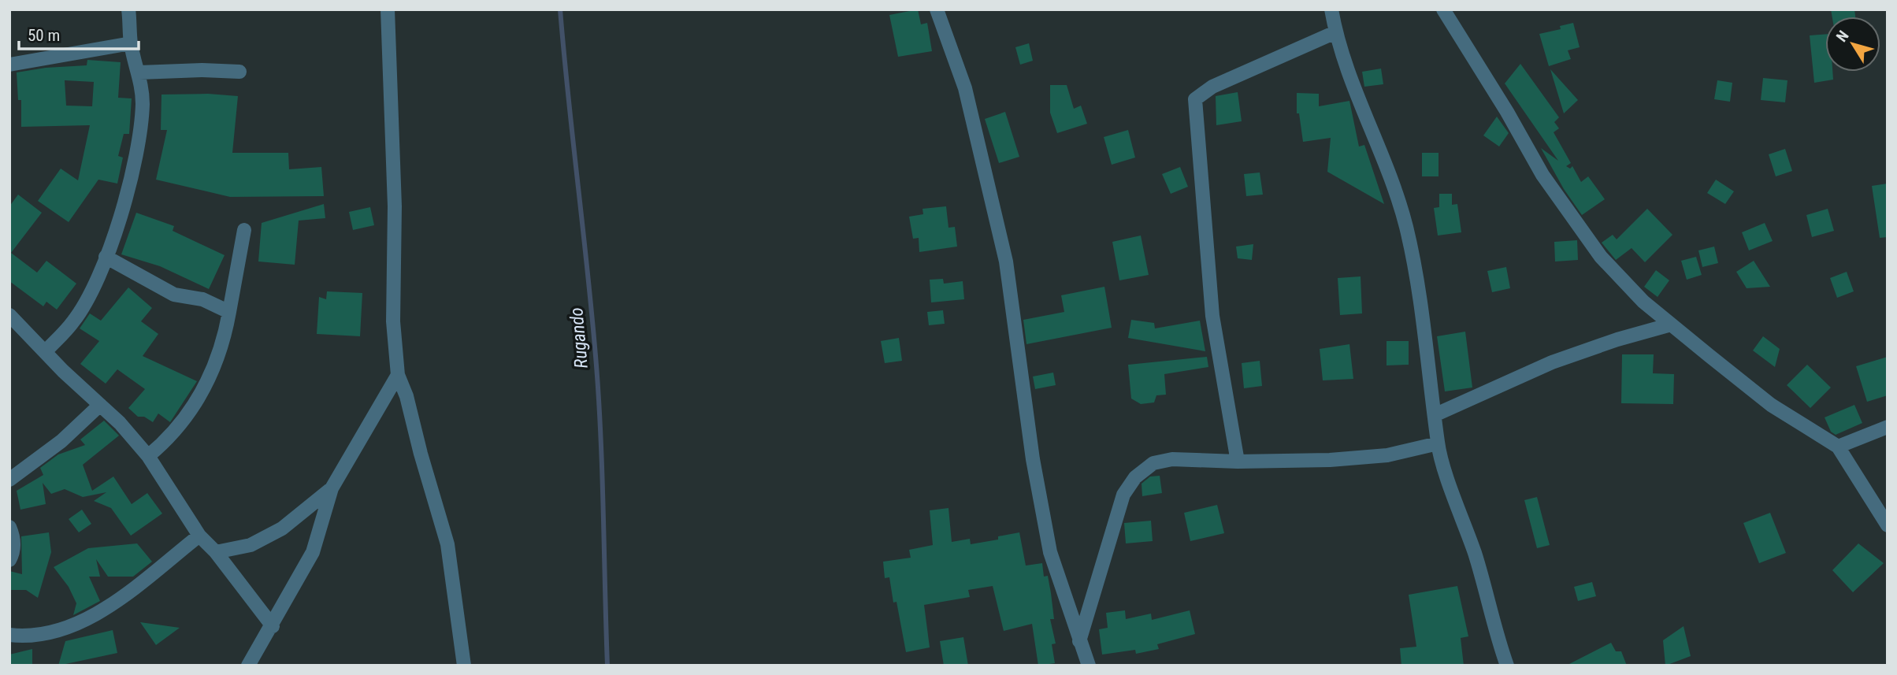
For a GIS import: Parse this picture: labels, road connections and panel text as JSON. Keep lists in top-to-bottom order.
{
  "water": ["Rugando"],
  "scale_bar": "50 m",
  "north": "top left"
}
